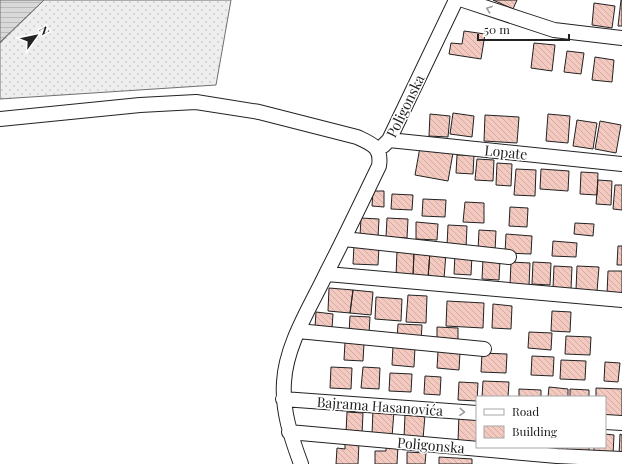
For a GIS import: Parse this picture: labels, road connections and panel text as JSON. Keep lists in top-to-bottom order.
{
  "streets": {
    "street": ["Poligonska", "Lopate", "Bajrama Hasanovića"]
  },
  "crossings": [
    ["Poligonska", "Lopate"],
    ["Poligonska", "Bajrama Hasanovića"]
  ],
  "legend": ["Road", "Building"],
  "scale_bar": "50 m",
  "north": "top right"
}
